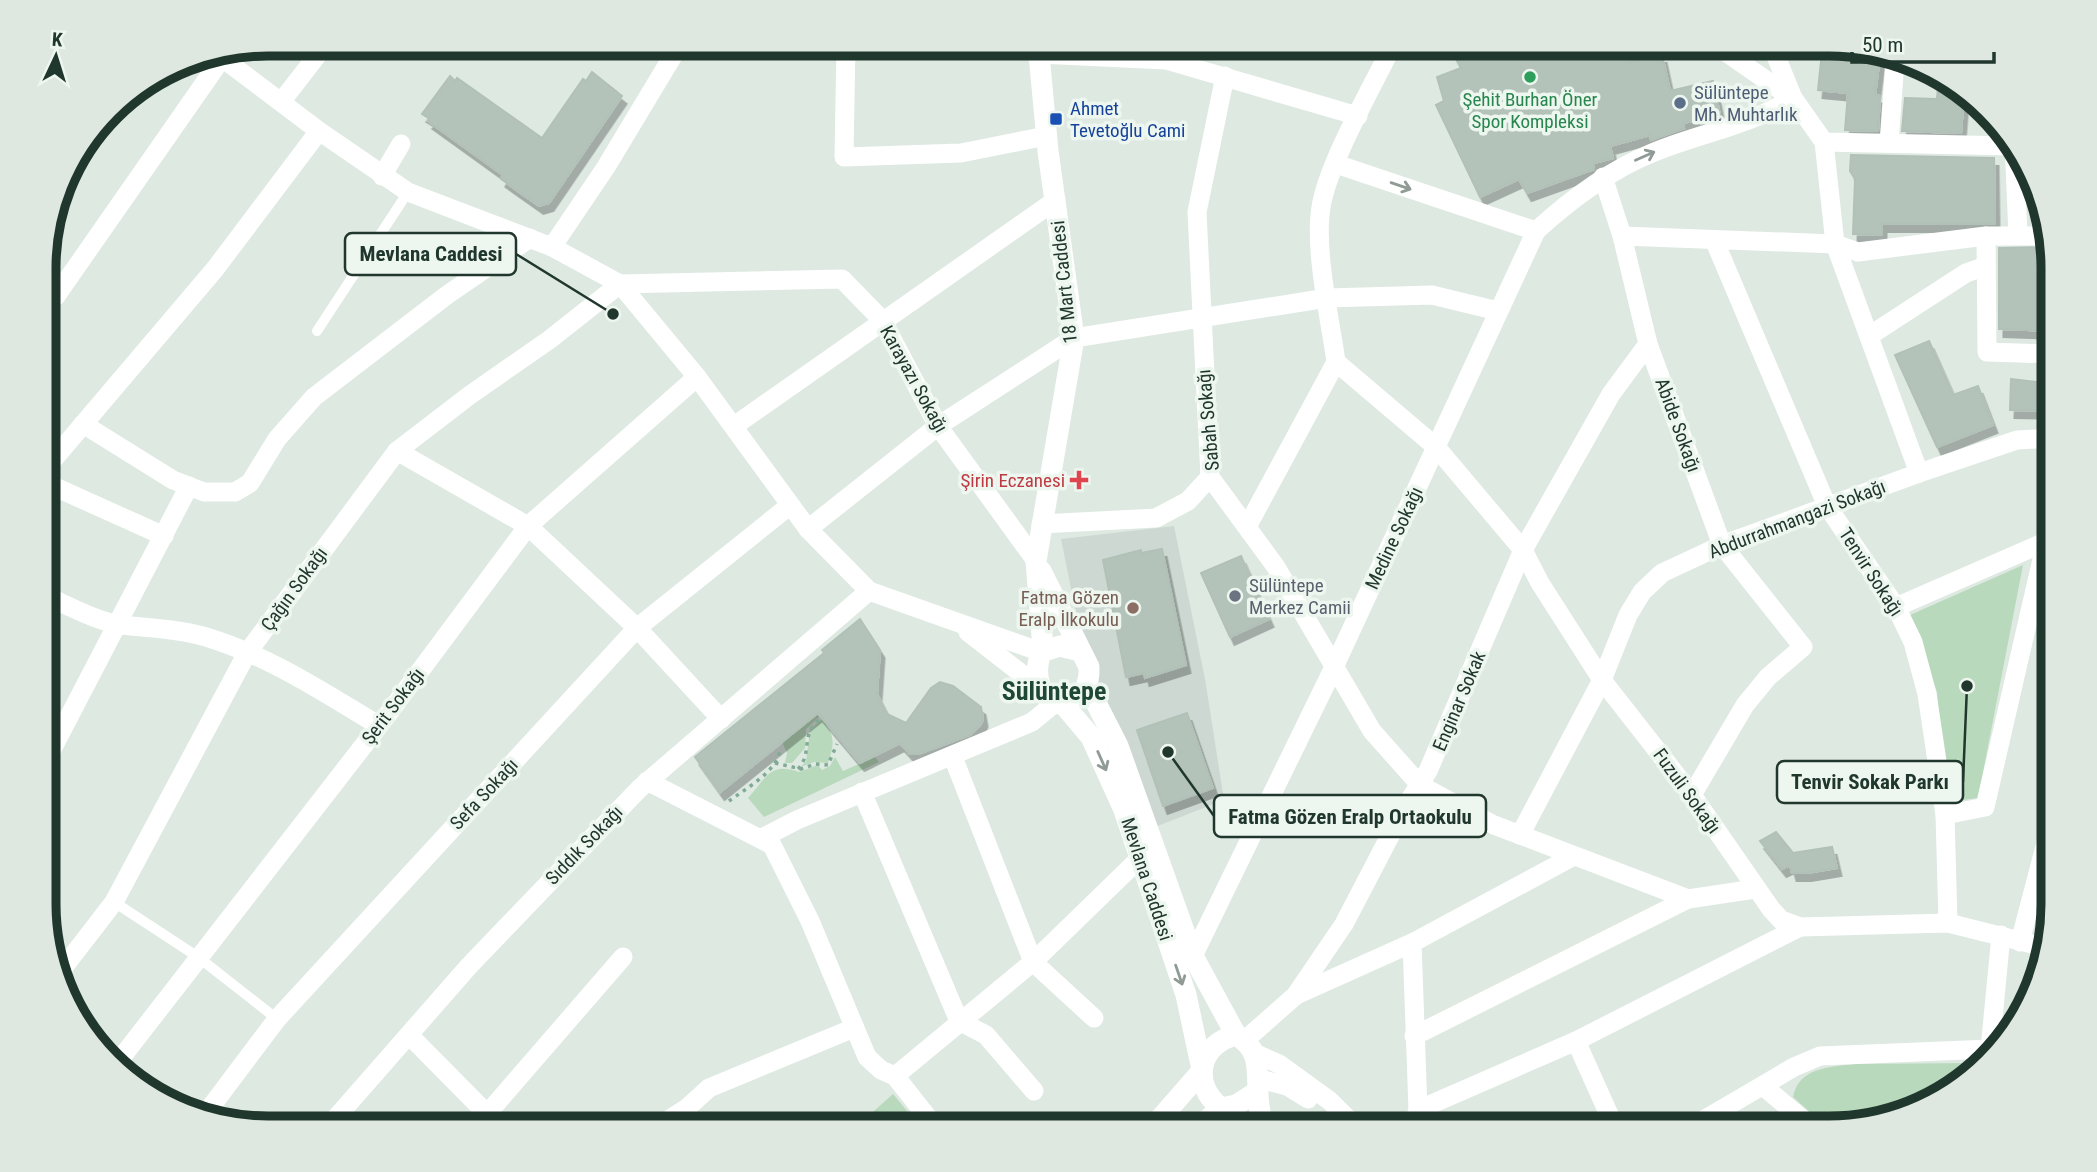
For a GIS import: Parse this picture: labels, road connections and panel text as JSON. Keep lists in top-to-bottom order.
{
  "streets": {
    "street": [
      "18 Mart Caddesi",
      "Karayazı Sokağı",
      "Sabah Sokağı",
      "Abide Sokağı",
      "Abdurrahmangazi Sokağı",
      "Medine Sokağı",
      "Tenvir Sokağı",
      "Çağın Sokağı",
      "Enginar Sokak",
      "Şerit Sokağı",
      "Fuzuli Sokağı",
      "Sefa Sokağı",
      "Sıddık Sokağı",
      "Mevlana Caddesi"
    ]
  },
  "crossings": [
    ["18 Mart Caddesi", "Karayazı Sokağı"],
    ["18 Mart Caddesi", "Mevlana Caddesi"],
    ["Karayazı Sokağı", "Çağın Sokağı"],
    ["Karayazı Sokağı", "Mevlana Caddesi"],
    ["Sabah Sokağı", "Abdurrahmangazi Sokağı"],
    ["Sabah Sokağı", "Medine Sokağı"],
    ["Sabah Sokağı", "Enginar Sokak"],
    ["Abide Sokağı", "Abdurrahmangazi Sokağı"],
    ["Abide Sokağı", "Enginar Sokak"],
    ["Abide Sokağı", "Fuzuli Sokağı"],
    ["Abdurrahmangazi Sokağı", "Tenvir Sokağı"],
    ["Abdurrahmangazi Sokağı", "Fuzuli Sokağı"],
    ["Medine Sokağı", "Fuzuli Sokağı"],
    ["Medine Sokağı", "Mevlana Caddesi"],
    ["Çağın Sokağı", "Mevlana Caddesi"],
    ["Enginar Sokak", "Fuzuli Sokağı"],
    ["Enginar Sokak", "Mevlana Caddesi"],
    ["Şerit Sokağı", "Mevlana Caddesi"],
    ["Sefa Sokağı", "Mevlana Caddesi"],
    ["Sıddık Sokağı", "Mevlana Caddesi"]
  ],
  "districts": ["Sülüntepe"],
  "places": {
    "other": [
      "Şehit Burhan Öner Spor Kompleksi",
      "Sülüntepe Mh. Muhtarlık",
      "Mevlana Caddesi",
      "Sülüntepe Merkez Camii",
      "Fatma Gözen Eralp İlkokulu",
      "Tenvir Sokak Parkı",
      "Fatma Gözen Eralp Ortaokulu"
    ],
    "transit": ["Ahmet Tevetoğlu Cami"],
    "health": ["Şirin Eczanesi"]
  },
  "scale_bar": "50 m",
  "north": "top"
}
